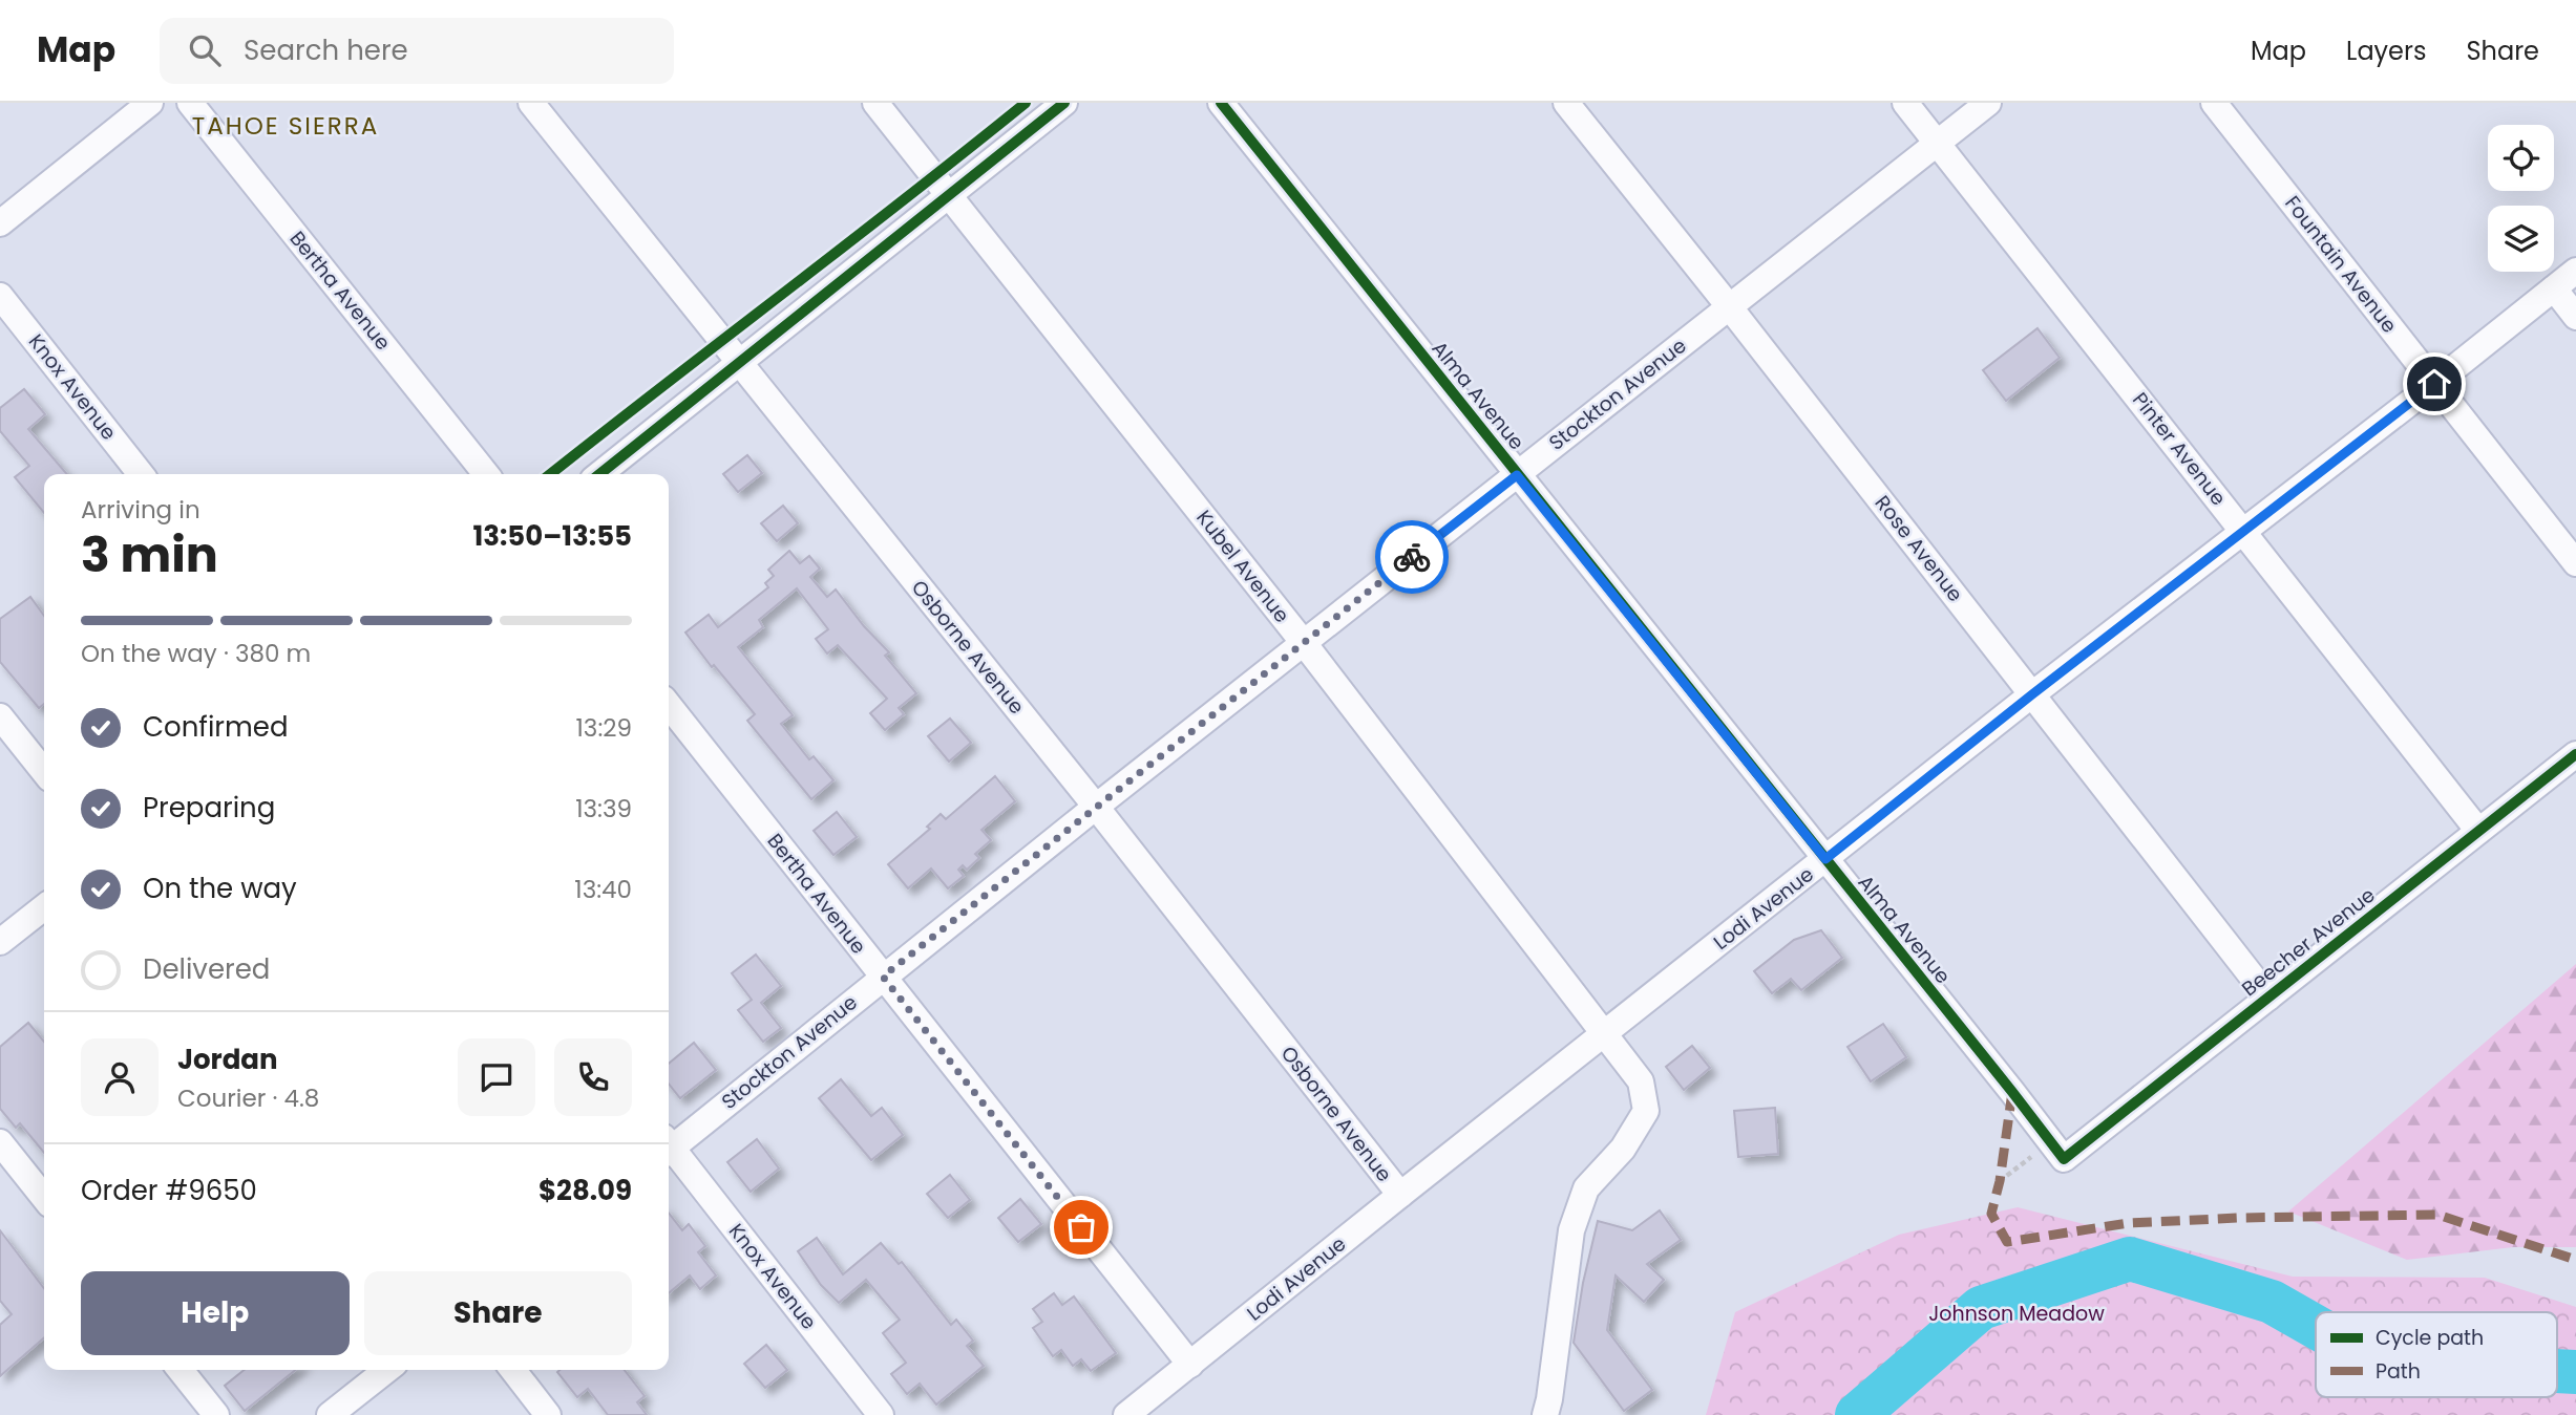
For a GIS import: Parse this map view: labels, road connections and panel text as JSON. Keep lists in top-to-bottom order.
{
  "streets": {
    "street": [
      "Fountain Avenue",
      "Bertha Avenue",
      "Knox Avenue",
      "Stockton Avenue",
      "Alma Avenue",
      "Pinter Avenue",
      "Rose Avenue",
      "Kubel Avenue",
      "Osborne Avenue",
      "Lodi Avenue",
      "Beecher Avenue"
    ]
  },
  "crossings": [
    ["Fountain Avenue", "Lodi Avenue"],
    ["Bertha Avenue", "Stockton Avenue"],
    ["Bertha Avenue", "Lodi Avenue"],
    ["Stockton Avenue", "Alma Avenue"],
    ["Stockton Avenue", "Pinter Avenue"],
    ["Stockton Avenue", "Rose Avenue"],
    ["Stockton Avenue", "Kubel Avenue"],
    ["Stockton Avenue", "Osborne Avenue"],
    ["Alma Avenue", "Lodi Avenue"],
    ["Alma Avenue", "Beecher Avenue"],
    ["Pinter Avenue", "Lodi Avenue"],
    ["Pinter Avenue", "Beecher Avenue"],
    ["Rose Avenue", "Lodi Avenue"],
    ["Rose Avenue", "Beecher Avenue"],
    ["Kubel Avenue", "Lodi Avenue"],
    ["Osborne Avenue", "Lodi Avenue"]
  ],
  "districts": ["TAHOE SIERRA"],
  "parks": ["Johnson Meadow"],
  "legend": ["Cycle path", "Path"],
  "page": {
    "header": "Map",
    "search": "Search here",
    "nav": ["Map", "Layers", "Share"],
    "heading": ["3 min", "Arriving in", "13:50–13:55"],
    "panel": [
      "Jordan",
      "Courier · 4.8",
      "Order #9650",
      "$28.09"
    ],
    "bar": "On the way · 380 m",
    "list": [
      ["Confirmed", "13:29"],
      ["Preparing", "13:39"],
      ["On the way", "13:40"],
      "Delivered"
    ],
    "buttons": ["Help", "Share"]
  }
}
